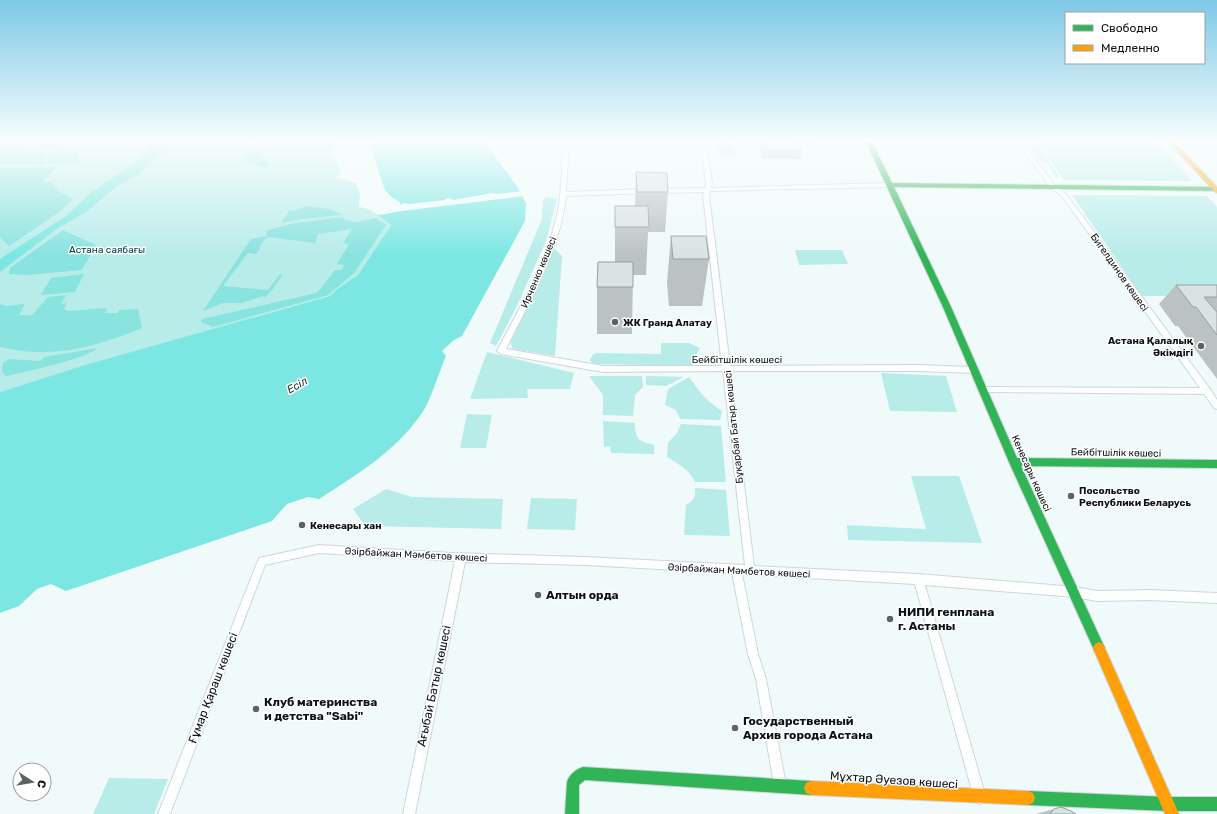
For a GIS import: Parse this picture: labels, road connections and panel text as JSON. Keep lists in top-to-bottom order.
{
  "streets": {
    "main road": ["Бейбітшілік көшесі", "Кенесары көшесі", "Мұхтар Әуезов көшесі"],
    "street": [
      "Ирченко көшесі",
      "Бигелдинов көшесі",
      "Бұқарбай Батыр көшесі",
      "Әзірбайжан Мәмбетов көшесі",
      "Ағыбай Батыр көшесі",
      "Ғұмар Қараш көшесі"
    ]
  },
  "crossings": [
    ["Ирченко көшесі", "Бейбітшілік көшесі"],
    ["Бейбітшілік көшесі", "Бұқарбай Батыр көшесі"],
    ["Бейбітшілік көшесі", "Кенесары көшесі"],
    ["Бұқарбай Батыр көшесі", "Әзірбайжан Мәмбетов көшесі"],
    ["Кенесары көшесі", "Әзірбайжан Мәмбетов көшесі"],
    ["Кенесары көшесі", "Мұхтар Әуезов көшесі"],
    ["Әзірбайжан Мәмбетов көшесі", "Ағыбай Батыр көшесі"],
    ["Әзірбайжан Мәмбетов көшесі", "Ғұмар Қараш көшесі"]
  ],
  "water": ["Есіл"],
  "parks": ["Астана саябағы"],
  "places": [
    "ЖК Гранд Алатау",
    "Астана Қалалық Әкімдігі",
    "Посольство Республики Беларусь",
    "Кенесары хан",
    "Алтын орда",
    "НИПИ генплана г. Астаны",
    "Клуб материнства и детства \"Sabi\"",
    "Государственный Архив города Астана"
  ],
  "legend": ["Свободно", "Медленно"],
  "north": "right"
}
